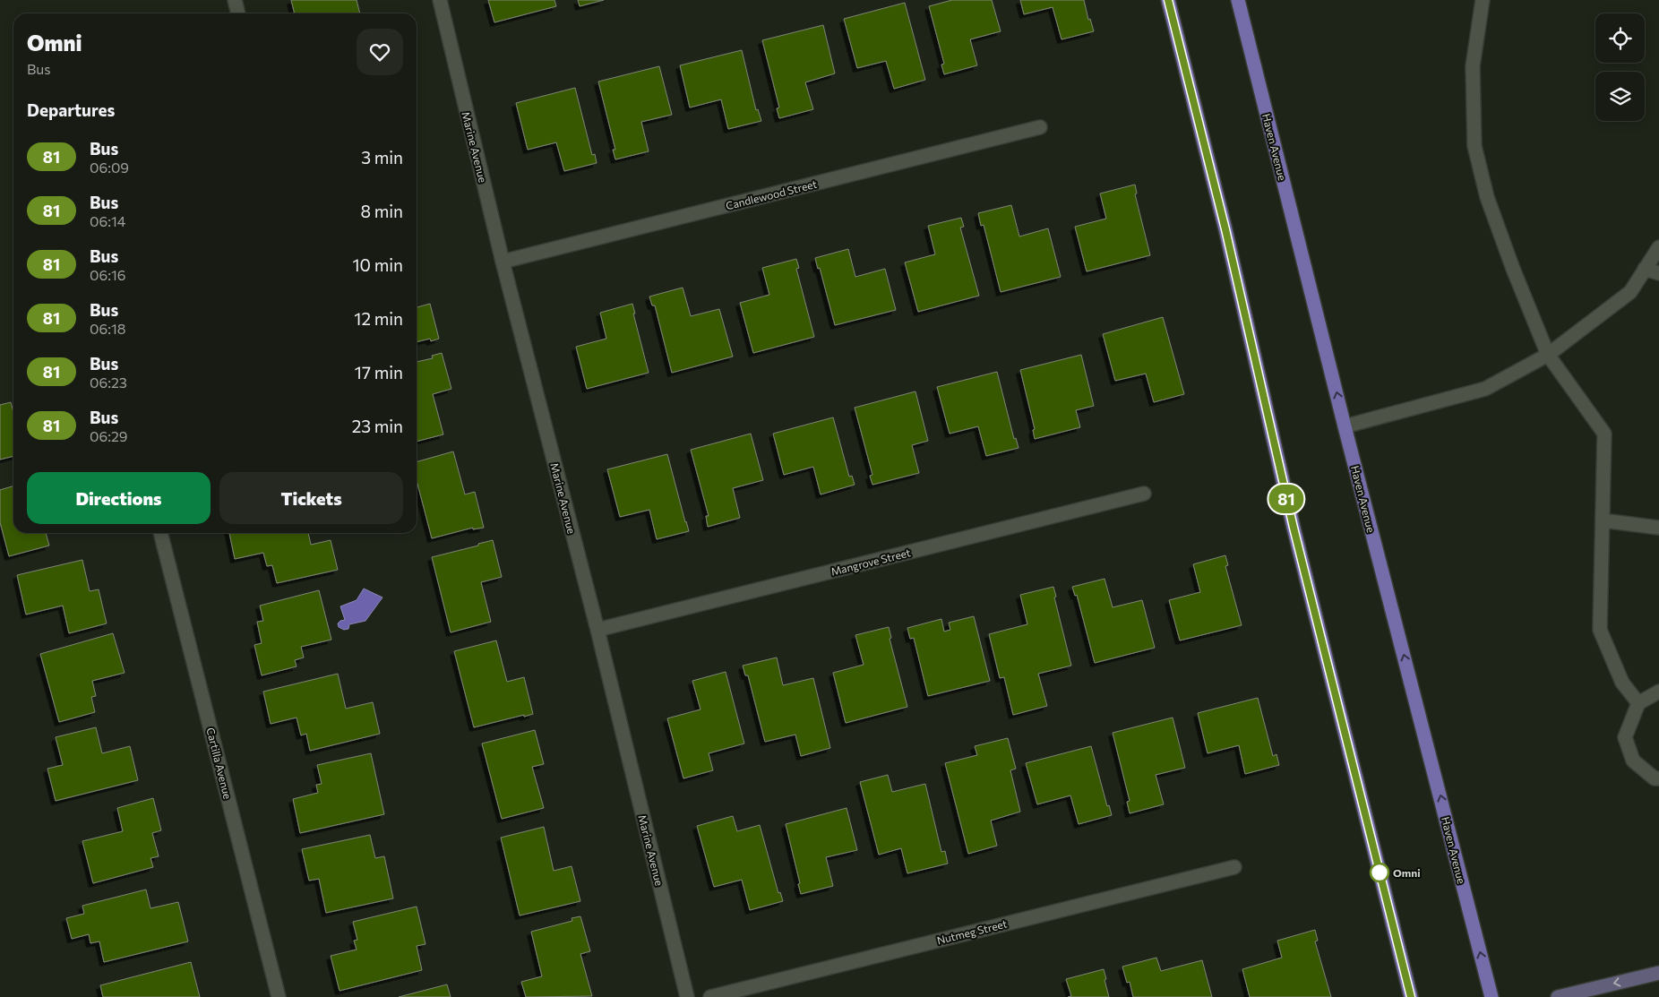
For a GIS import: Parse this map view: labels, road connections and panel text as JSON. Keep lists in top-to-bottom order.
{
  "streets": {
    "main road": ["Haven Avenue"],
    "street": [
      "Marine Avenue",
      "Candlewood Street",
      "Mangrove Street",
      "Cartilla Avenue",
      "Nutmeg Street"
    ]
  },
  "crossings": [
    ["Marine Avenue", "Candlewood Street"],
    ["Marine Avenue", "Mangrove Street"]
  ],
  "places": ["Omni"],
  "lines": ["bus line 81"],
  "page": {
    "on_map": "81",
    "heading": [
      ["Omni", "Bus"],
      "Departures"
    ],
    "list": [
      {
        "mark": "81",
        "name": "Bus",
        "note": "06:09",
        "value": "3 min"
      },
      {
        "mark": "81",
        "name": "Bus",
        "note": "06:14",
        "value": "8 min"
      },
      {
        "mark": "81",
        "name": "Bus",
        "note": "06:16",
        "value": "10 min"
      },
      {
        "mark": "81",
        "name": "Bus",
        "note": "06:18",
        "value": "12 min"
      },
      {
        "mark": "81",
        "name": "Bus",
        "note": "06:23",
        "value": "17 min"
      },
      {
        "mark": "81",
        "name": "Bus",
        "note": "06:29",
        "value": "23 min"
      }
    ],
    "buttons": ["Directions", "Tickets"]
  }
}
